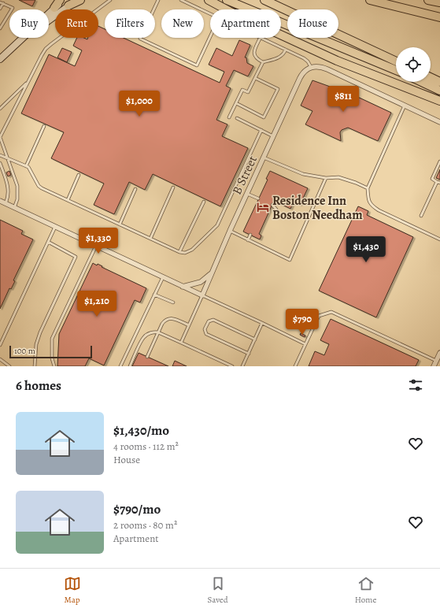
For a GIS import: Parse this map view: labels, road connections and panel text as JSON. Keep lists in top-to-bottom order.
{
  "streets": {
    "street": ["B Street"]
  },
  "places": {
    "hotel": ["Residence Inn Boston Needham"]
  },
  "scale_bar": "100 m",
  "page": {
    "chip": [
      "Buy",
      "Rent",
      "Filters",
      "New",
      "Apartment",
      "House"
    ],
    "price": [
      "$811",
      "$1,000",
      "$1,330",
      "$1,430",
      "$1,210",
      "$790"
    ],
    "scale": "100 m",
    "heading": "6 homes",
    "list": [
      {
        "name": "$1,430/mo",
        "note": "4 rooms · 112 m² · House"
      },
      {
        "name": "$790/mo",
        "note": "2 rooms · 80 m² · Apartment"
      }
    ],
    "tabs": ["Map", "Saved", "Home"]
  }
}
